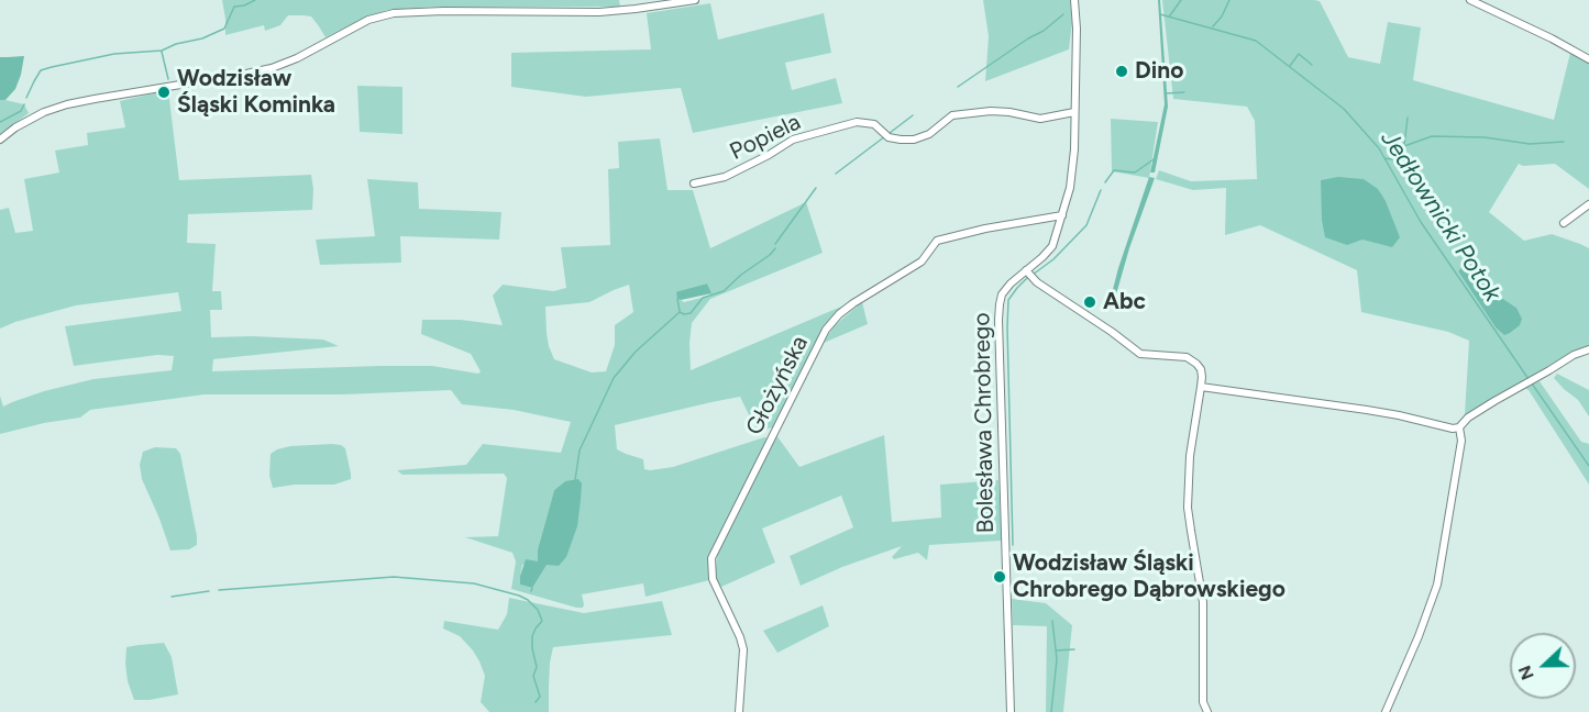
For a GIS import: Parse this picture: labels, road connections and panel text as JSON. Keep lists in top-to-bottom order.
{
  "streets": {
    "street": ["Popiela", "Głożyńska", "Bolesława Chrobrego"]
  },
  "crossings": [
    ["Popiela", "Bolesława Chrobrego"],
    ["Głożyńska", "Bolesława Chrobrego"]
  ],
  "water": ["Jedłownicki Potok"],
  "places": [
    "Dino",
    "Wodzisław Śląski Kominka",
    "Abc",
    "Wodzisław Śląski Chrobrego Dąbrowskiego"
  ],
  "north": "left"
}
